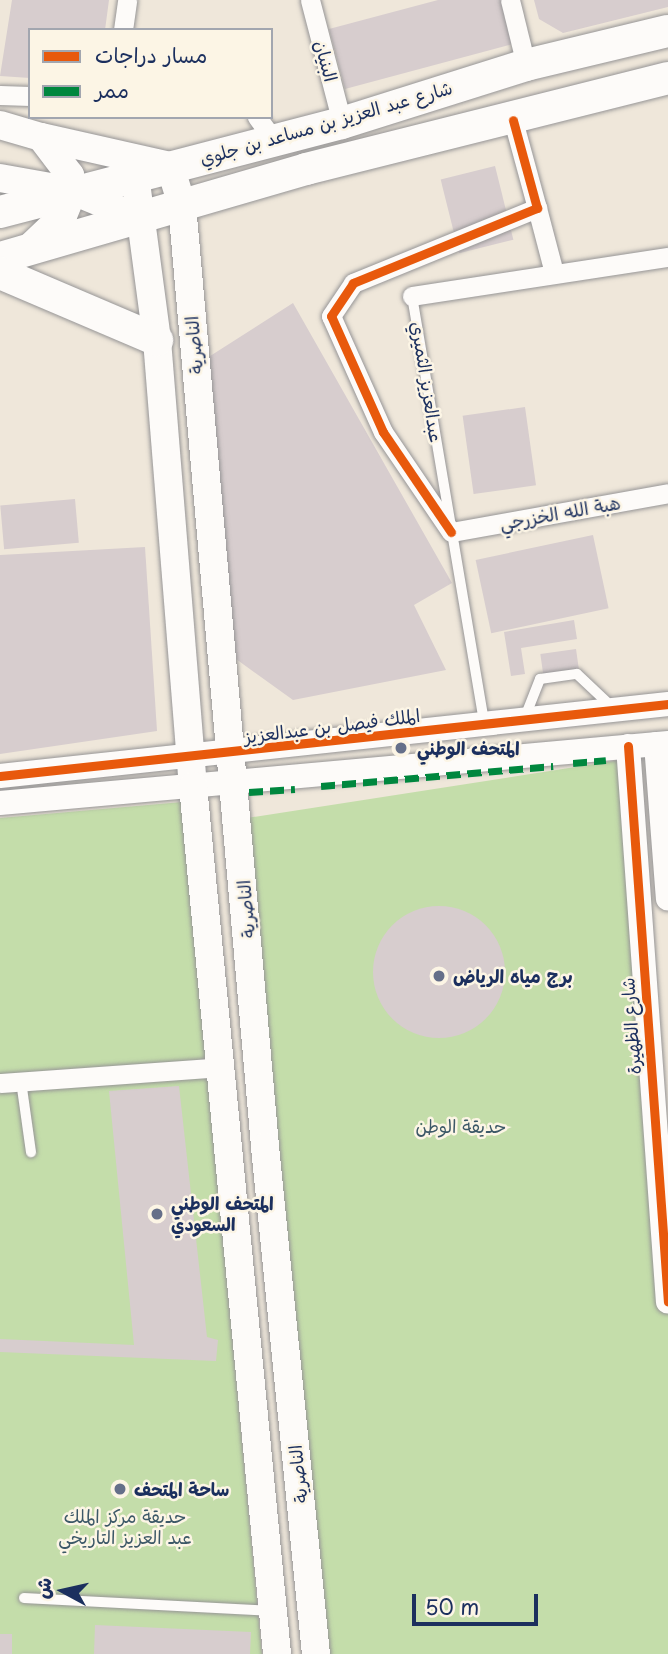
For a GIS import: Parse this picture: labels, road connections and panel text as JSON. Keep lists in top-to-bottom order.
{
  "streets": {
    "main road": ["شارع عبد العزيز بن مساعد بن جلوي", "الناصرية"],
    "street": [
      "البنيان",
      "عبدالعزيز الثميري",
      "هبة الله الخزرجي",
      "الملك فيصل بن عبدالعزيز",
      "شارع الظهيرة"
    ]
  },
  "crossings": [
    ["البنيان", "شارع عبد العزيز بن مساعد بن جلوي"],
    ["شارع عبد العزيز بن مساعد بن جلوي", "الناصرية"],
    ["الناصرية", "الملك فيصل بن عبدالعزيز"],
    ["عبدالعزيز الثميري", "هبة الله الخزرجي"],
    ["عبدالعزيز الثميري", "الملك فيصل بن عبدالعزيز"]
  ],
  "parks": ["حديقة الوطن", "حديقة مركز الملك عبد العزيز التاريخي"],
  "places": [
    "المتحف الوطني",
    "برج مياه الرياض",
    "المتحف الوطني السعودي",
    "ساحة المتحف"
  ],
  "legend": ["مسار دراجات", "ممر"],
  "scale_bar": "50 m",
  "north": "left"
}
